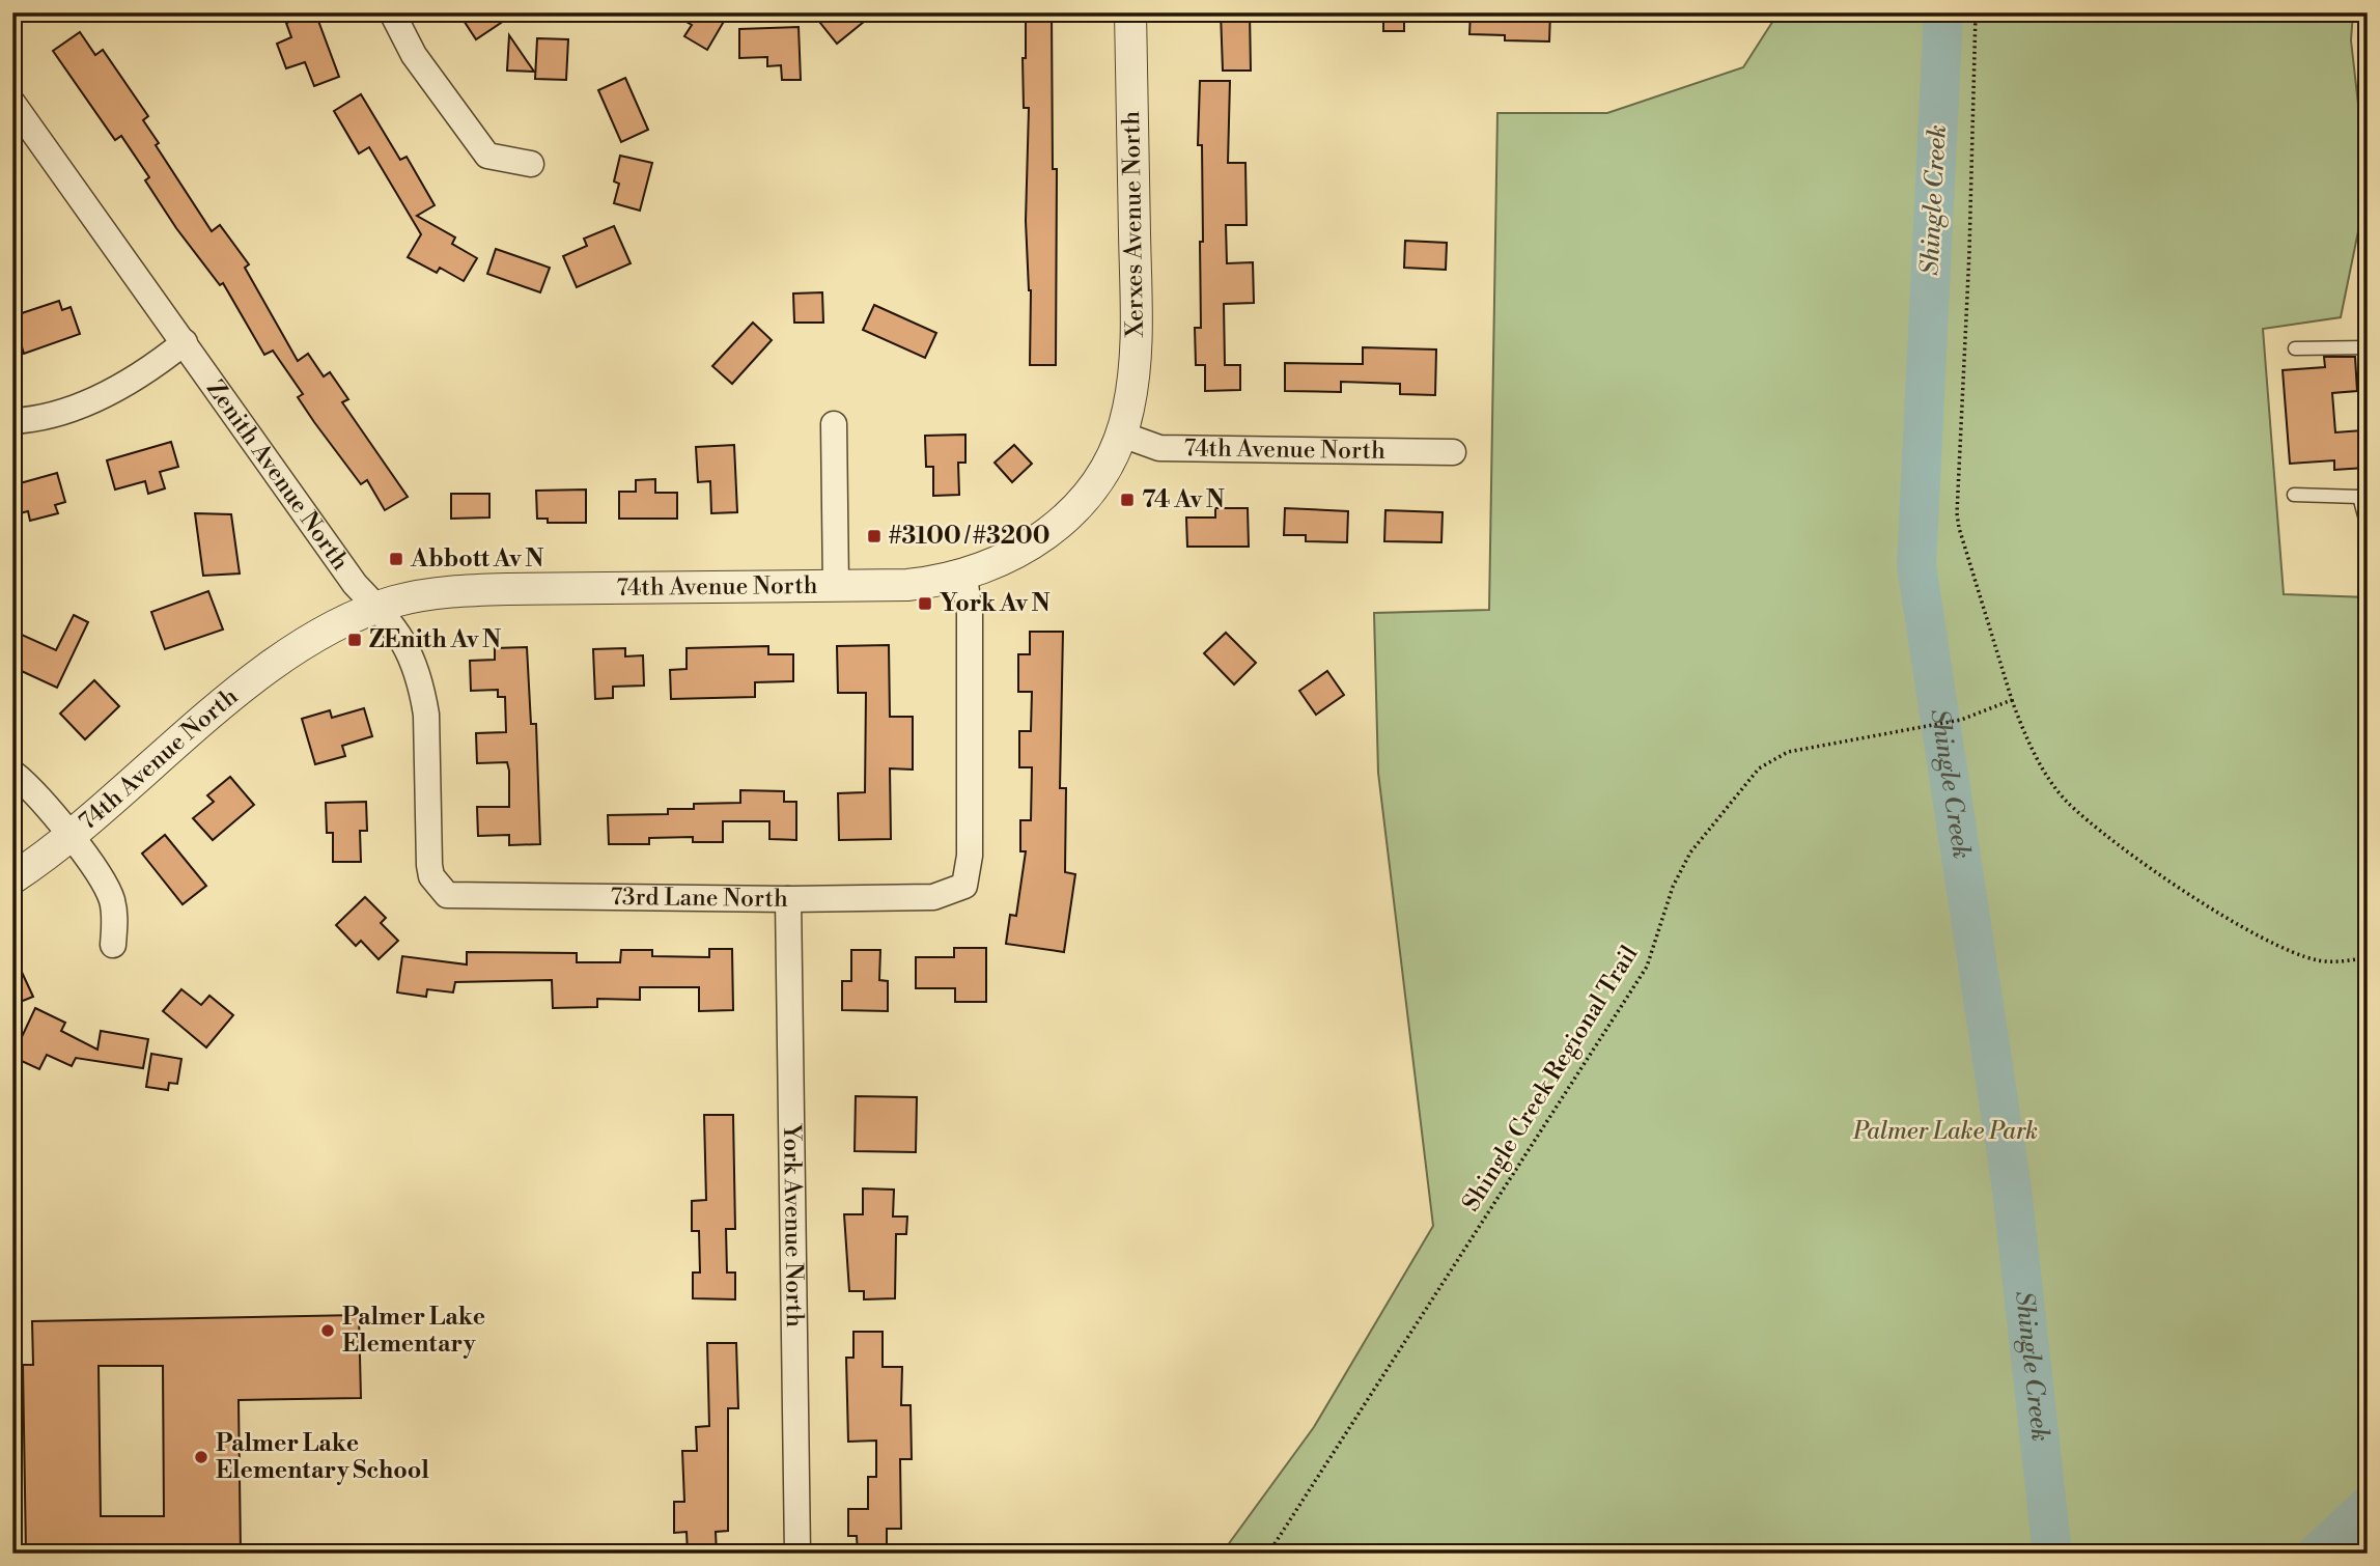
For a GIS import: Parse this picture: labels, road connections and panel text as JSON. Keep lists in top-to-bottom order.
{
  "streets": {
    "street": [
      "Xerxes Avenue North",
      "74th Avenue North",
      "Zenith Avenue North",
      "73rd Lane North",
      "York Avenue North"
    ],
    "path": ["Shingle Creek Regional Trail"]
  },
  "crossings": [
    ["Xerxes Avenue North", "74th Avenue North"],
    ["74th Avenue North", "Zenith Avenue North"],
    ["74th Avenue North", "73rd Lane North"],
    ["Zenith Avenue North", "73rd Lane North"],
    ["73rd Lane North", "York Avenue North"]
  ],
  "water": ["Shingle Creek"],
  "parks": ["Palmer Lake Park"],
  "places": {
    "transit": [
      "74 Av N",
      "#3100 / #3200",
      "Abbott Av N",
      "York Av N",
      "ZEnith Av N"
    ],
    "other": ["Palmer Lake Elementary", "Palmer Lake Elementary School"]
  }
}
